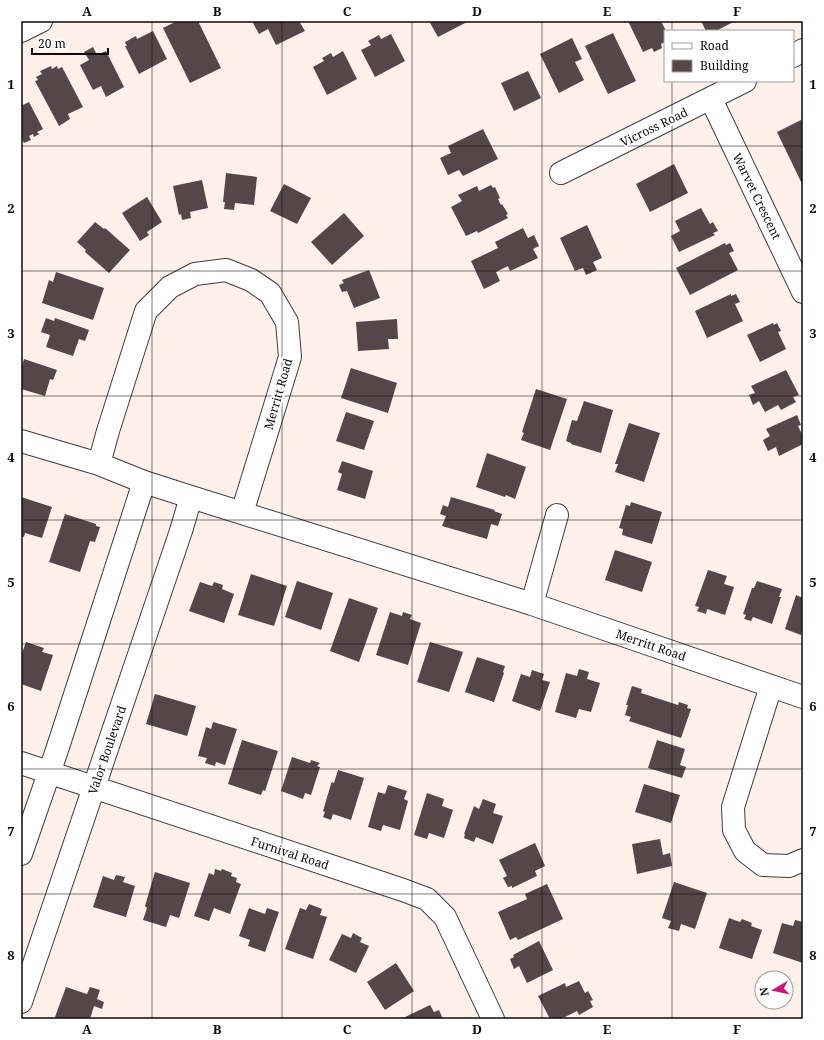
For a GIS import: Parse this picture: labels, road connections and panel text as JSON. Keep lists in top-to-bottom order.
{
  "streets": {
    "street": [
      "Vicross Road",
      "Warvet Crescent",
      "Merritt Road",
      "Valor Boulevard",
      "Furnival Road"
    ]
  },
  "crossings": [
    ["Vicross Road", "Warvet Crescent"],
    ["Merritt Road", "Valor Boulevard"],
    ["Valor Boulevard", "Furnival Road"]
  ],
  "legend": ["Road", "Building"],
  "scale_bar": "20 m",
  "north": "left",
  "grid": {
    "columns": [
      "A",
      "B",
      "C",
      "D",
      "E",
      "F"
    ],
    "rows": [
      "1",
      "2",
      "3",
      "4",
      "5",
      "6",
      "7",
      "8"
    ]
  }
}
